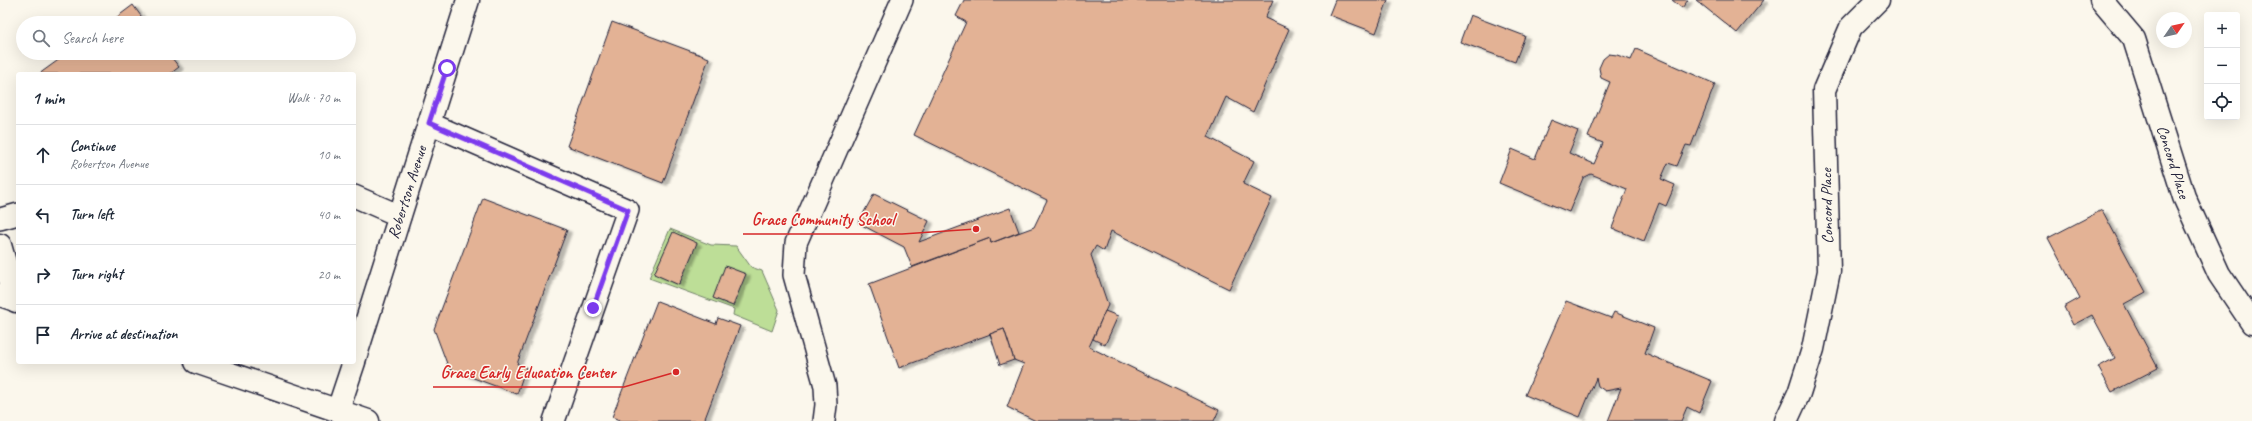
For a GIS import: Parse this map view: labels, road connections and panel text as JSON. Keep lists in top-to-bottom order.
{
  "streets": {
    "street": ["Concord Place", "Robertson Avenue"]
  },
  "places": ["Grace Community School", "Grace Early Education Center"],
  "north": "top right",
  "page": {
    "map_buttons": ["+", "−"],
    "search": "Search here",
    "heading": ["1 min", "Walk · 70 m"],
    "list": [
      ["Continue", "Robertson Avenue", "10 m"],
      ["Turn left", "40 m"],
      ["Turn right", "20 m"],
      "Arrive at destination"
    ]
  }
}
